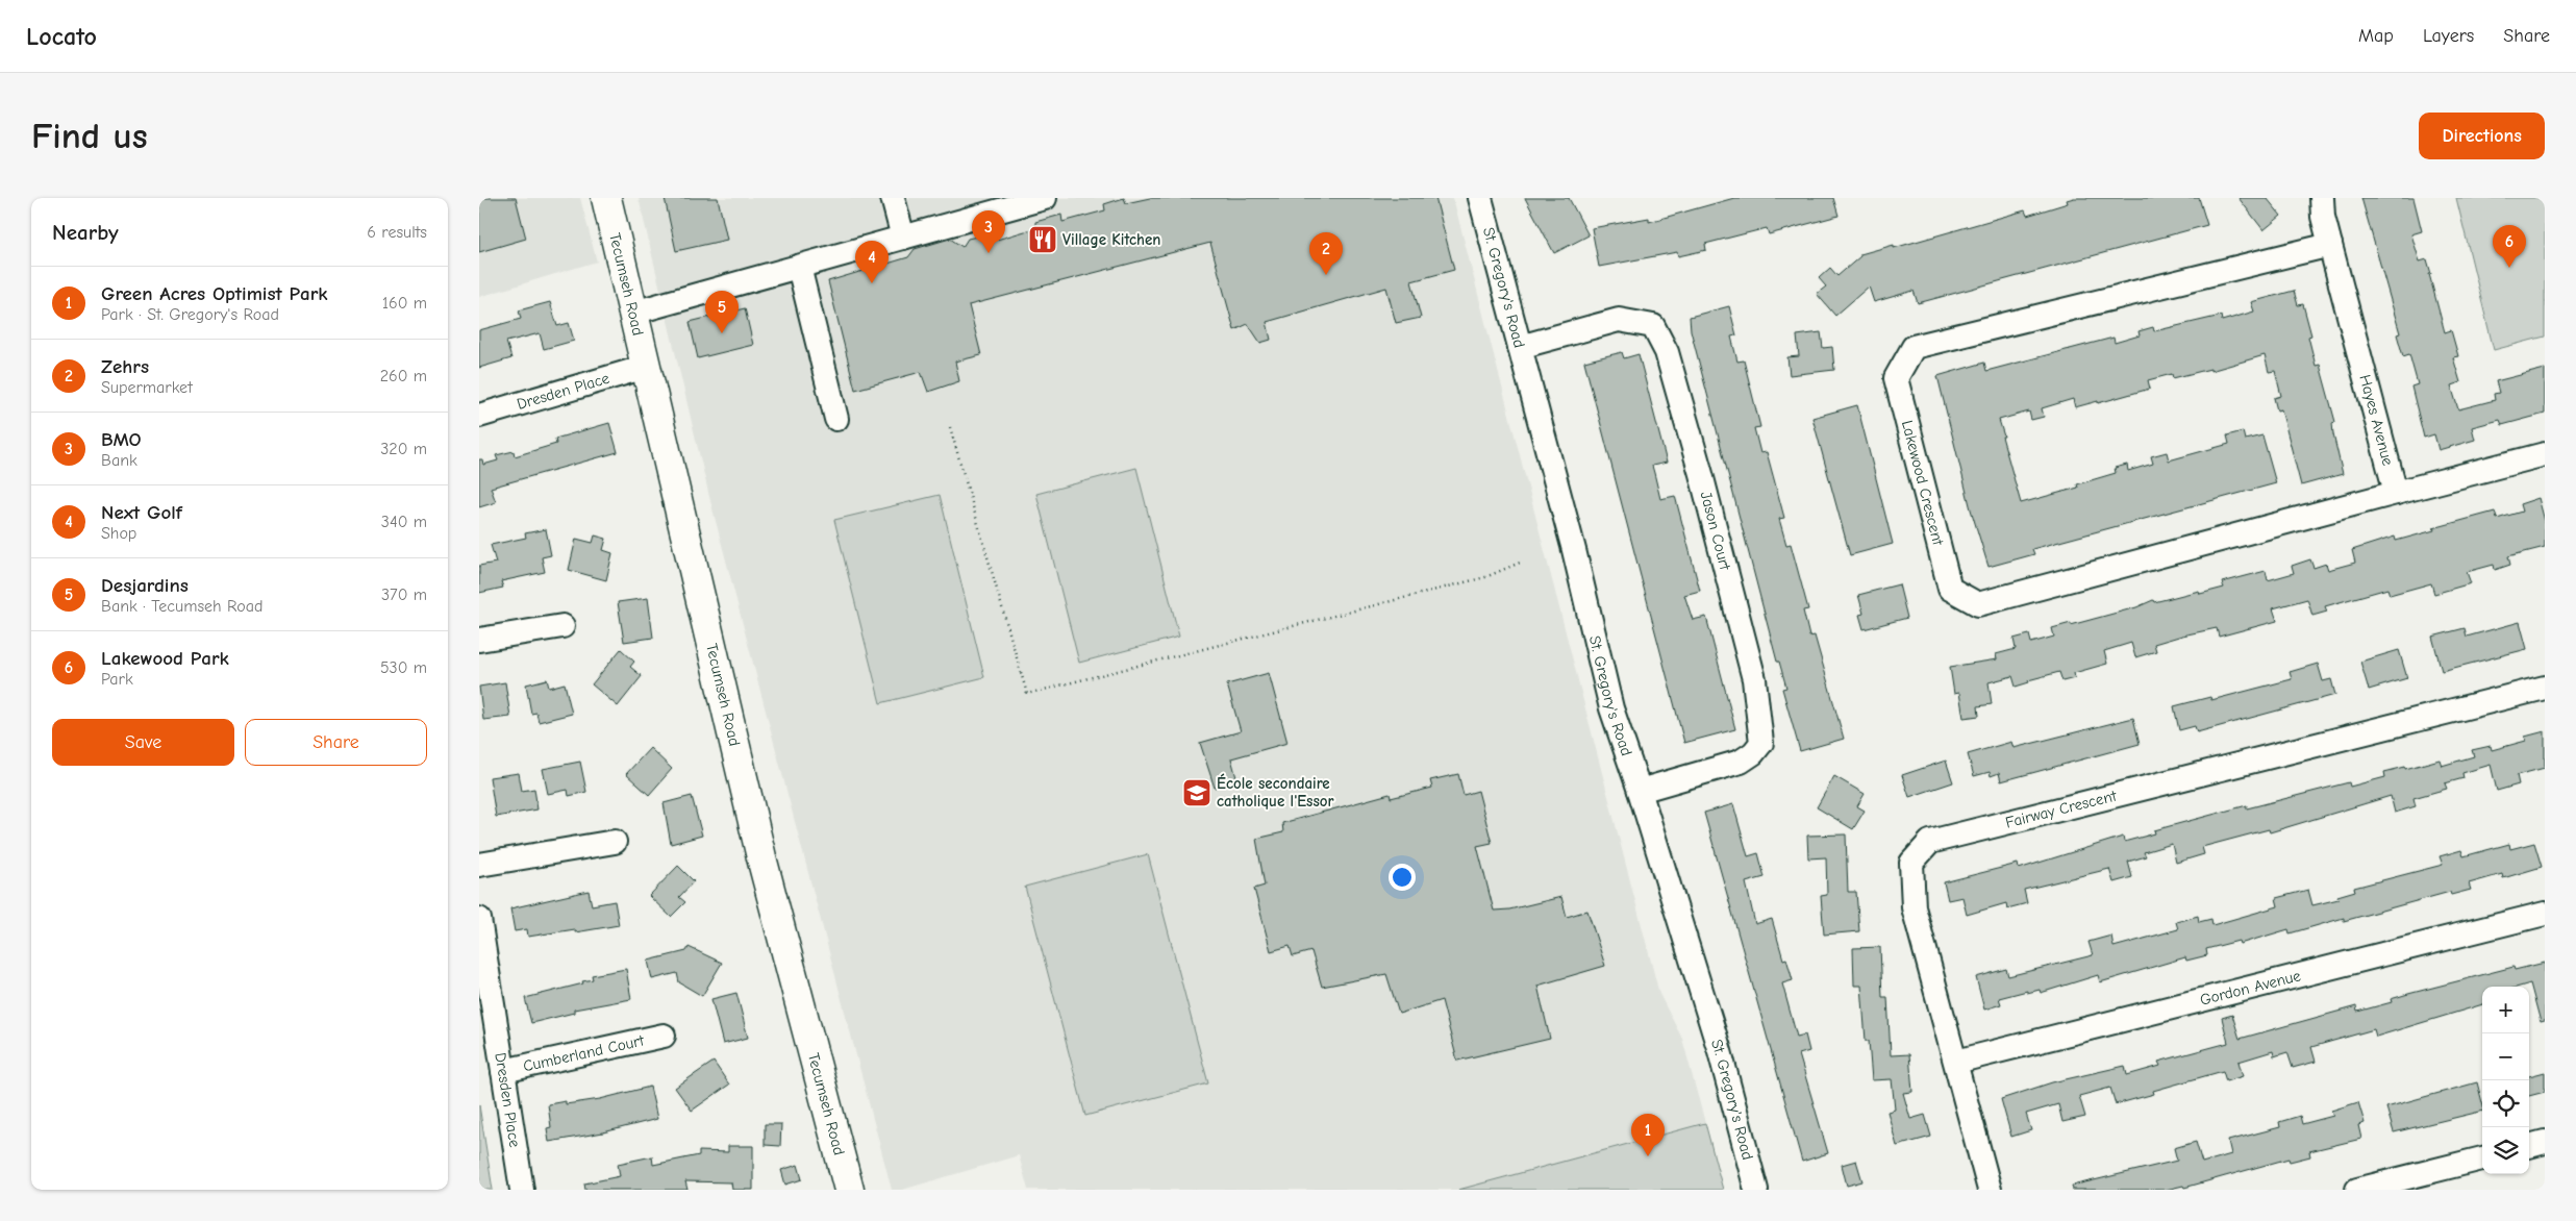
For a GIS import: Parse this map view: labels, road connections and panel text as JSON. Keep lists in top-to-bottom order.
{
  "streets": {
    "main road": ["Tecumseh Road"],
    "street": [
      "St. Gregory's Road",
      "Dresden Place",
      "Hayes Avenue",
      "Lakewood Crescent",
      "Jason Court",
      "Fairway Crescent",
      "Gordon Avenue",
      "Cumberland Court"
    ]
  },
  "crossings": [
    ["Tecumseh Road", "Dresden Place"],
    ["St. Gregory's Road", "Jason Court"],
    ["Dresden Place", "Cumberland Court"],
    ["Hayes Avenue", "Lakewood Crescent"],
    ["Fairway Crescent", "Gordon Avenue"]
  ],
  "places": {
    "restaurant": ["Village Kitchen"],
    "school or university": ["École secondaire catholique l'Essor"]
  },
  "page": {
    "header": "Locato",
    "nav": ["Map", "Layers", "Share"],
    "buttons": [
      "Directions",
      ["Save", "Share"]
    ],
    "title": "Find us",
    "heading": ["Nearby", "6 results"],
    "pins": [
      "3",
      "6",
      "2",
      "4",
      "5",
      "1"
    ],
    "list": [
      {
        "mark": "1",
        "name": "Green Acres Optimist Park",
        "note": "Park · St. Gregory's Road",
        "value": "160 m"
      },
      {
        "mark": "2",
        "name": "Zehrs",
        "note": "Supermarket",
        "value": "260 m"
      },
      {
        "mark": "3",
        "name": "BMO",
        "note": "Bank",
        "value": "320 m"
      },
      {
        "mark": "4",
        "name": "Next Golf",
        "note": "Shop",
        "value": "340 m"
      },
      {
        "mark": "5",
        "name": "Desjardins",
        "note": "Bank · Tecumseh Road",
        "value": "370 m"
      },
      {
        "mark": "6",
        "name": "Lakewood Park",
        "note": "Park",
        "value": "530 m"
      }
    ],
    "map_buttons": ["+", "−"]
  }
}
